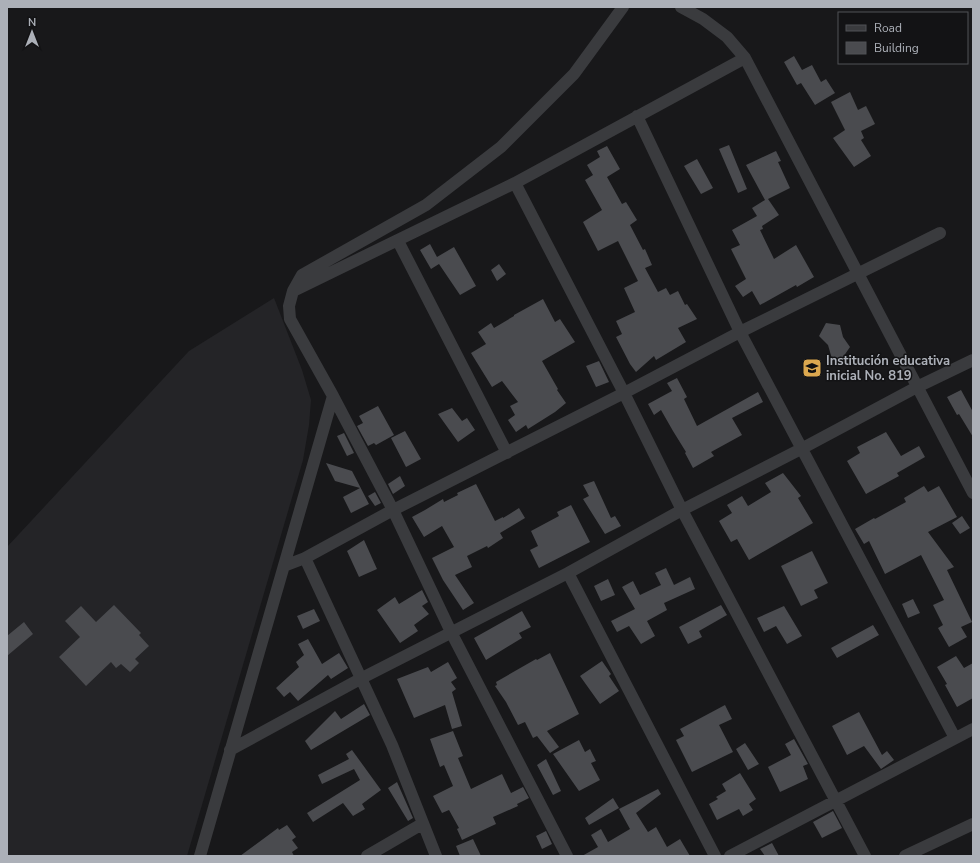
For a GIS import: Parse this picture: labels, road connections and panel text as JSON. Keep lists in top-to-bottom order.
{
  "places": {
    "school or university": ["Institución educativa inicial No. 819"]
  },
  "legend": ["Road", "Building"],
  "north": "top"
}
